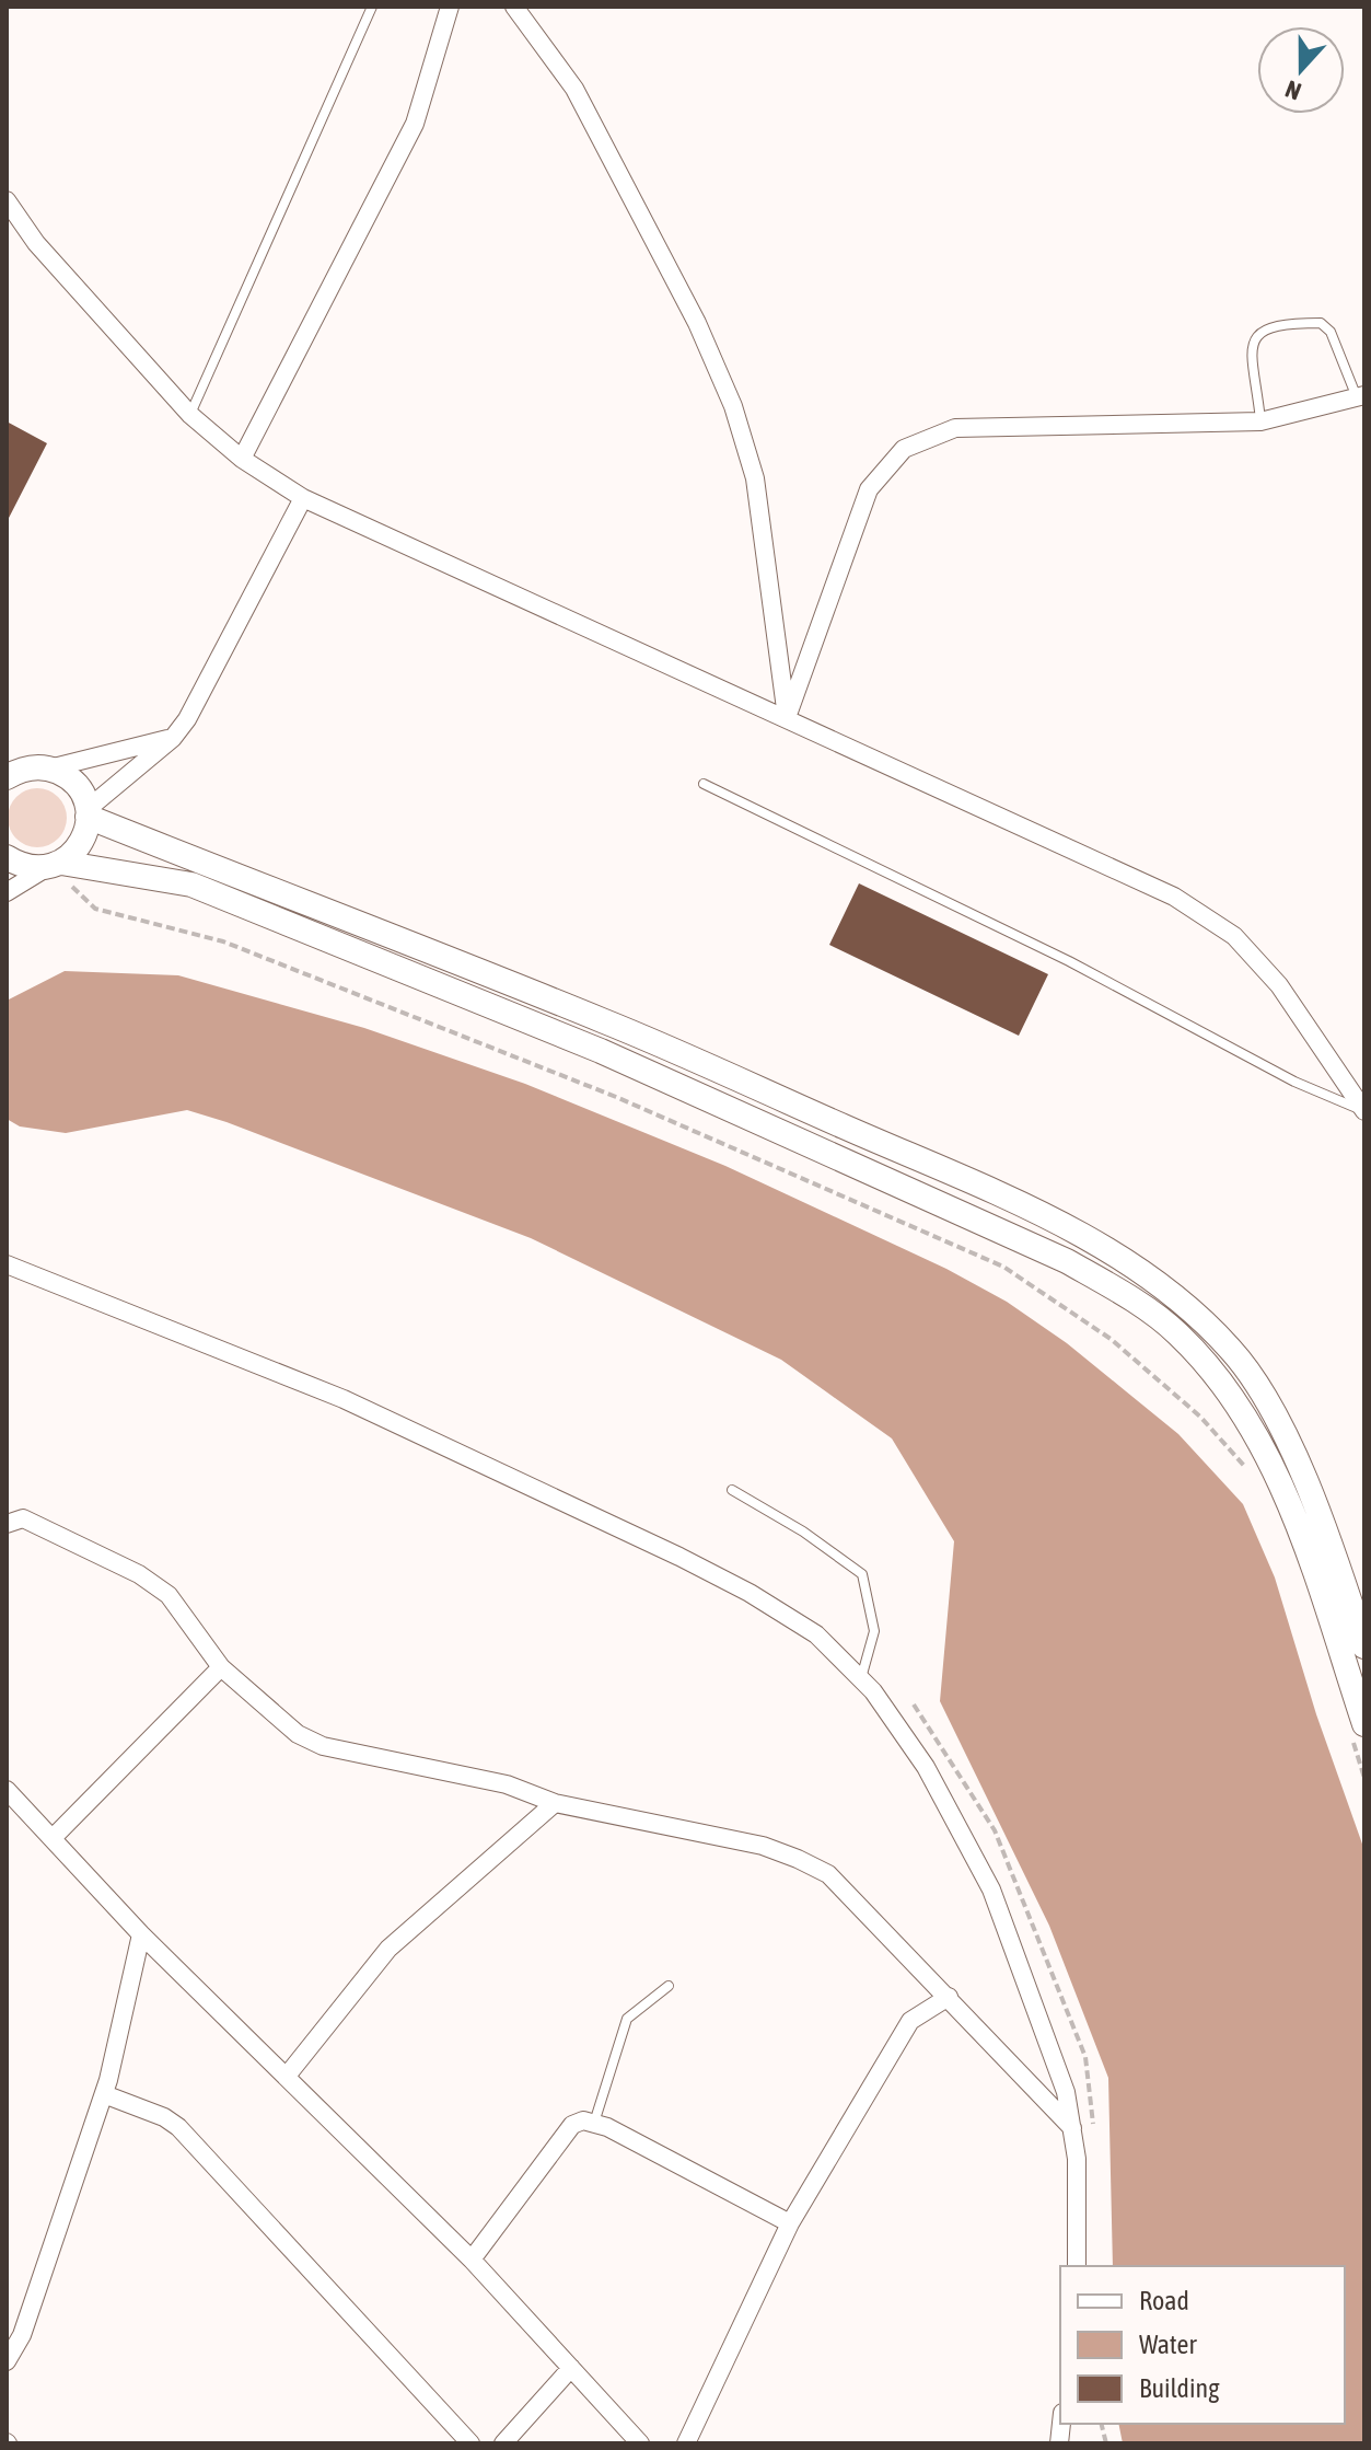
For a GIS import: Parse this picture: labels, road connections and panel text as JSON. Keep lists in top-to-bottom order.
{
  "legend": ["Road", "Water", "Building"],
  "north": "bottom"
}
